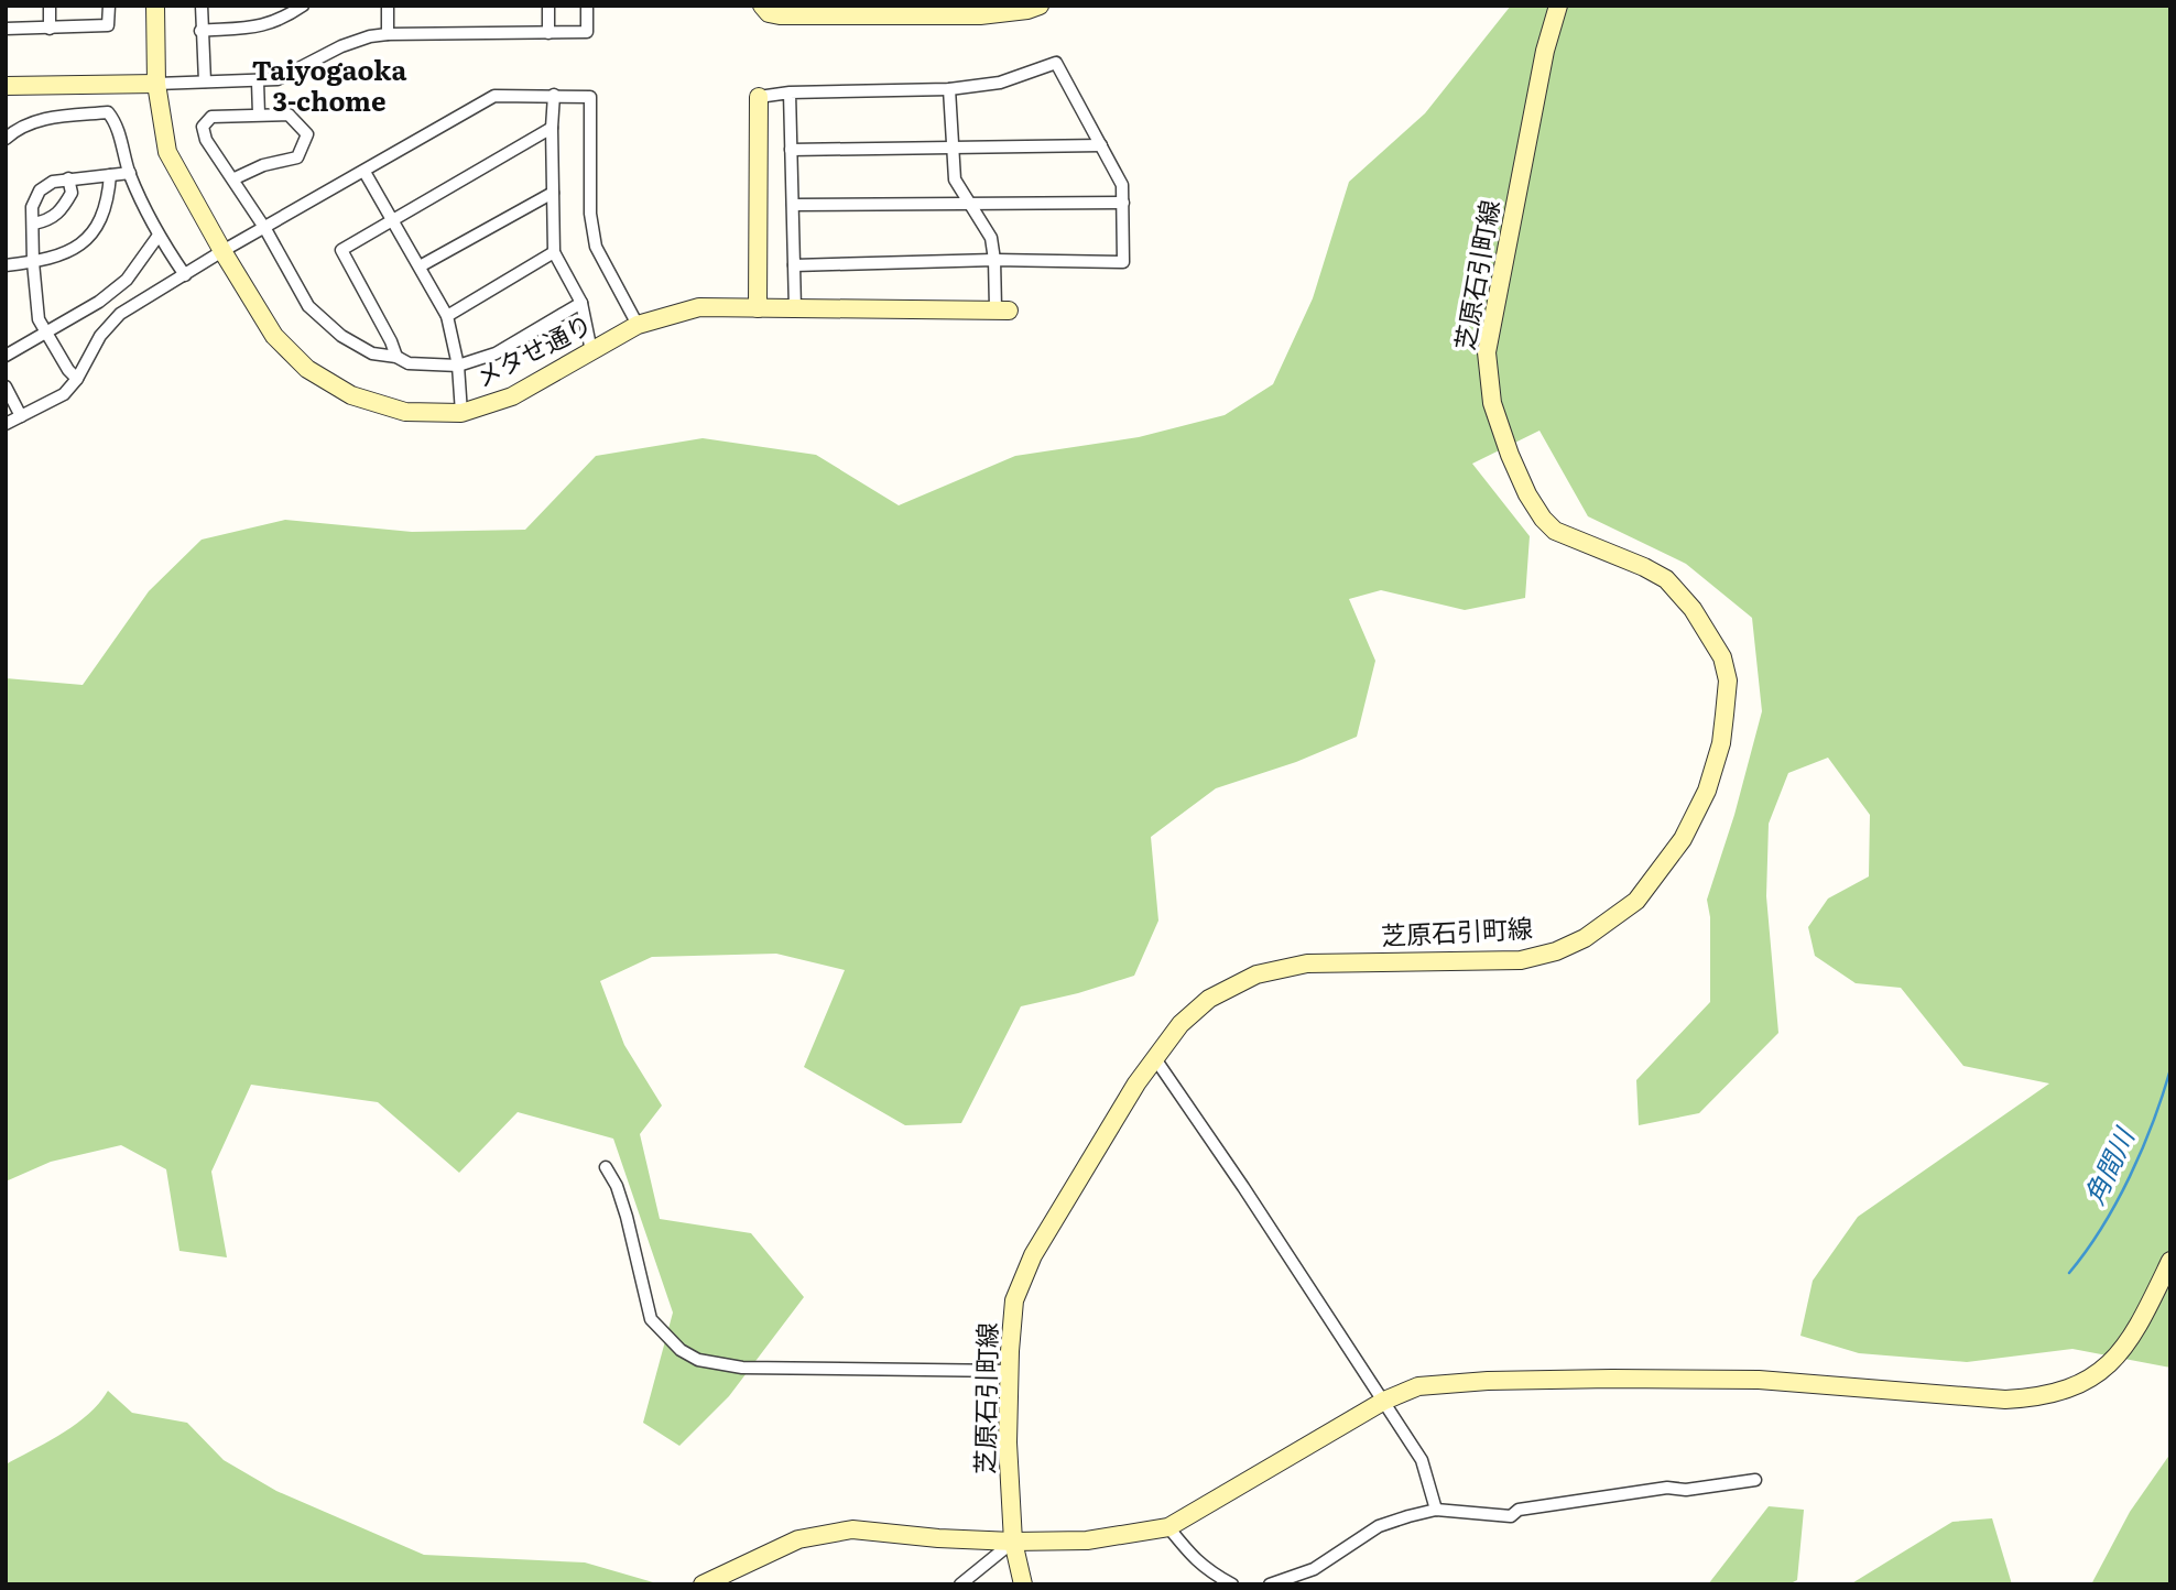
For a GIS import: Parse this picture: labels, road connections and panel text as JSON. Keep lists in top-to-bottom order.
{
  "streets": {
    "street": ["芝原石引町線", "メタせ通り"]
  },
  "districts": ["Taiyogaoka 3-chome"],
  "water": ["角間川"]
}
